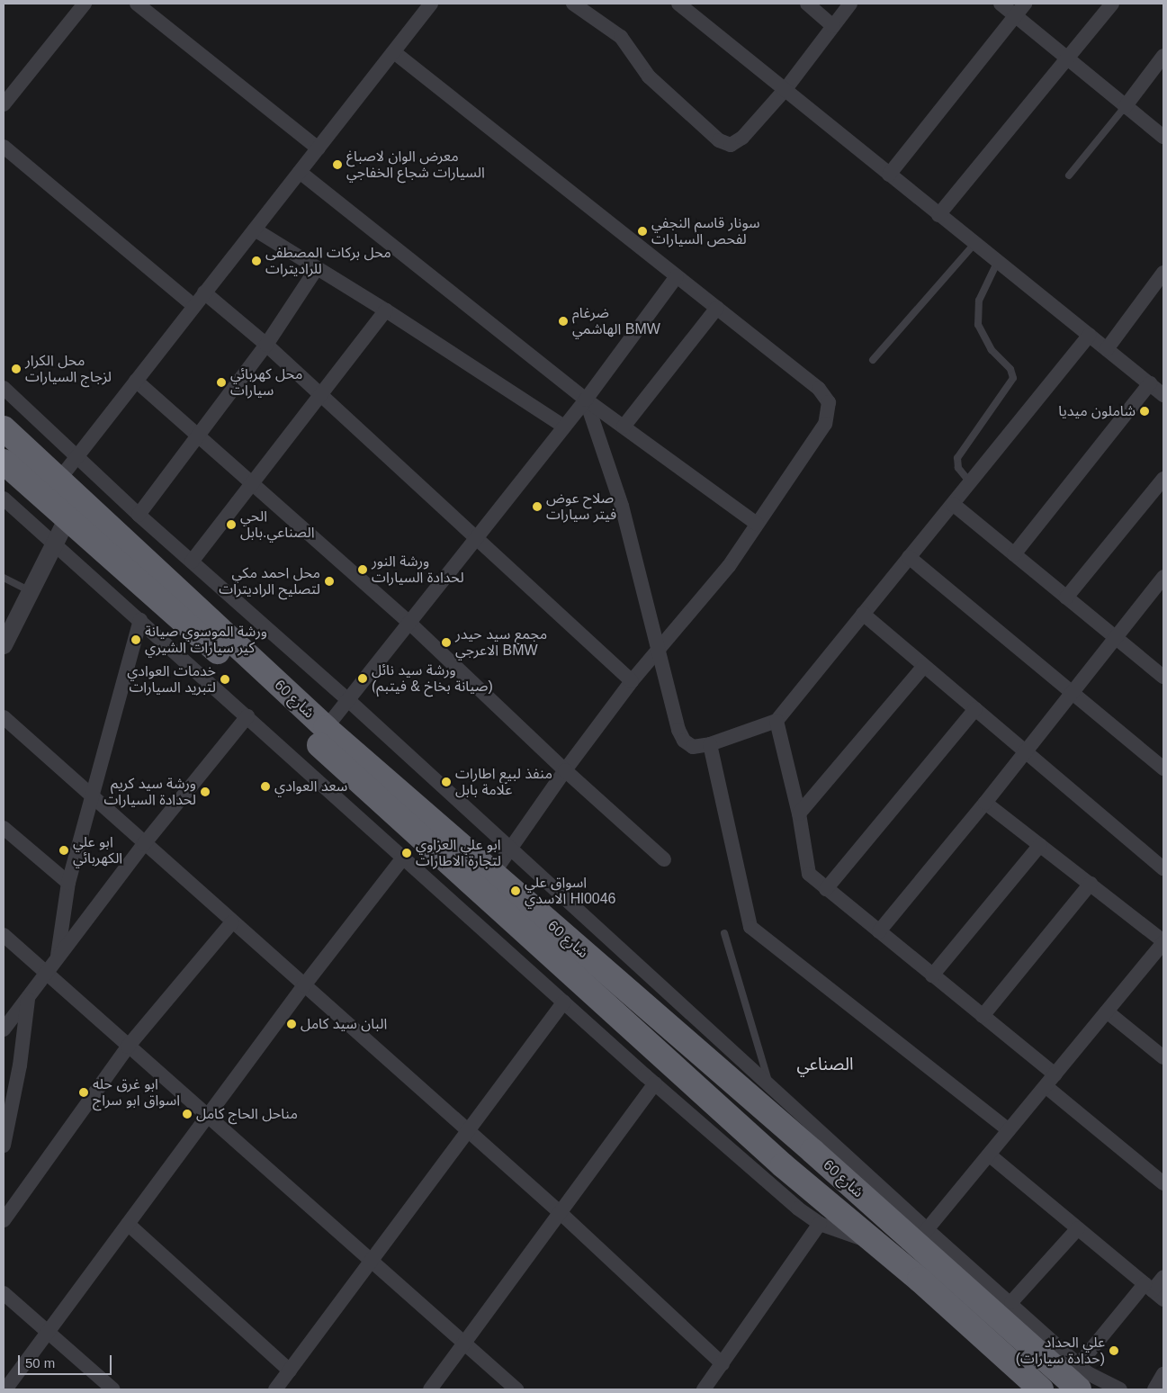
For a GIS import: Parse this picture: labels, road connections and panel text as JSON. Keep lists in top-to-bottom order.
{
  "streets": {
    "highway": ["شارع 60"]
  },
  "districts": ["الصناعي"],
  "places": [
    "معرض الوان لاصباغ السيارات شجاع الخفاجي",
    "سونار قاسم النجفي لفحص السيارات",
    "محل بركات المصطفى للراديترات",
    "ضرغام الهاشمي BMW",
    "محل الكرار لزجاج السيارات",
    "محل كهربائي سيارات",
    "شاملون ميديا",
    "صلاح عوض فيتر سيارات",
    "الحي الصناعي.بابل",
    "ورشة النور لحدادة السيارات",
    "محل احمد مكي لتصليح الراديترات",
    "ورشة الموسوي صيانة كير سيارات الشيري",
    "مجمع سيد حيدر الاعرجي BMW",
    "ورشة سيد نائل (صيانة بخاخ & فيتبم)",
    "خدمات العوادي لتبريد السيارات",
    "منفذ لبيع اطارات علامة بابل",
    "سعد العوادي",
    "ورشة سيد كريم لحدادة السيارات",
    "ابو علي الكهربائي",
    "ابو علي العزاوي لتجارة الاطارات",
    "اسواق علي الاسدي Hl0046",
    "البان سيد كامل",
    "ابو غرق حله اسواق ابو سراج",
    "مناحل الحاج كامل",
    "علي الحداد (حدادة سيارات)"
  ],
  "scale_bar": "50 m"
}
